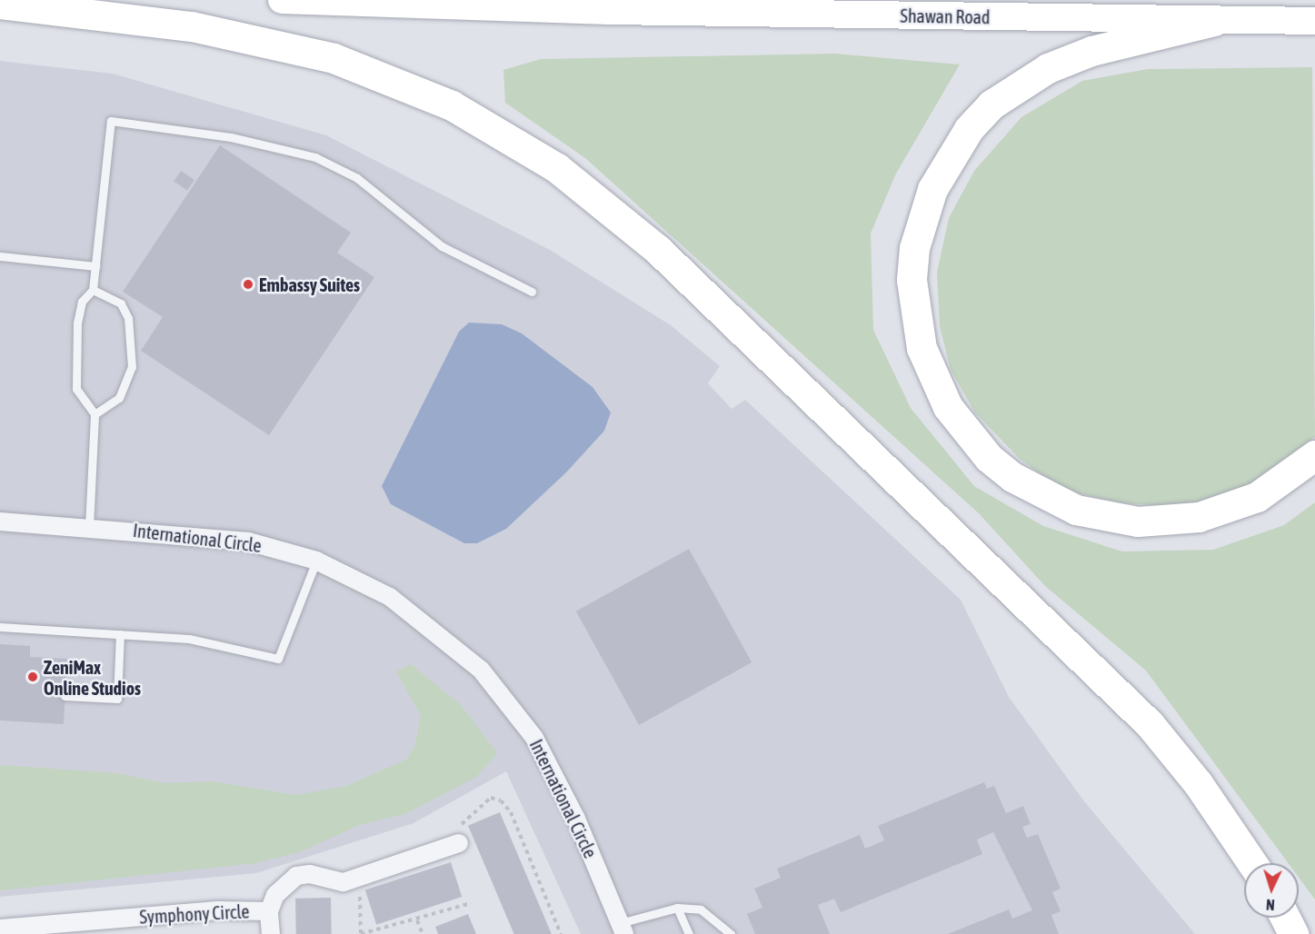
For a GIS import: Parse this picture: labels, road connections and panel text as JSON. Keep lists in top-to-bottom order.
{
  "streets": {
    "main road": ["Shawan Road"],
    "street": ["International Circle", "Symphony Circle"]
  },
  "places": ["Embassy Suites", "ZeniMax Online Studios"],
  "north": "bottom"
}
